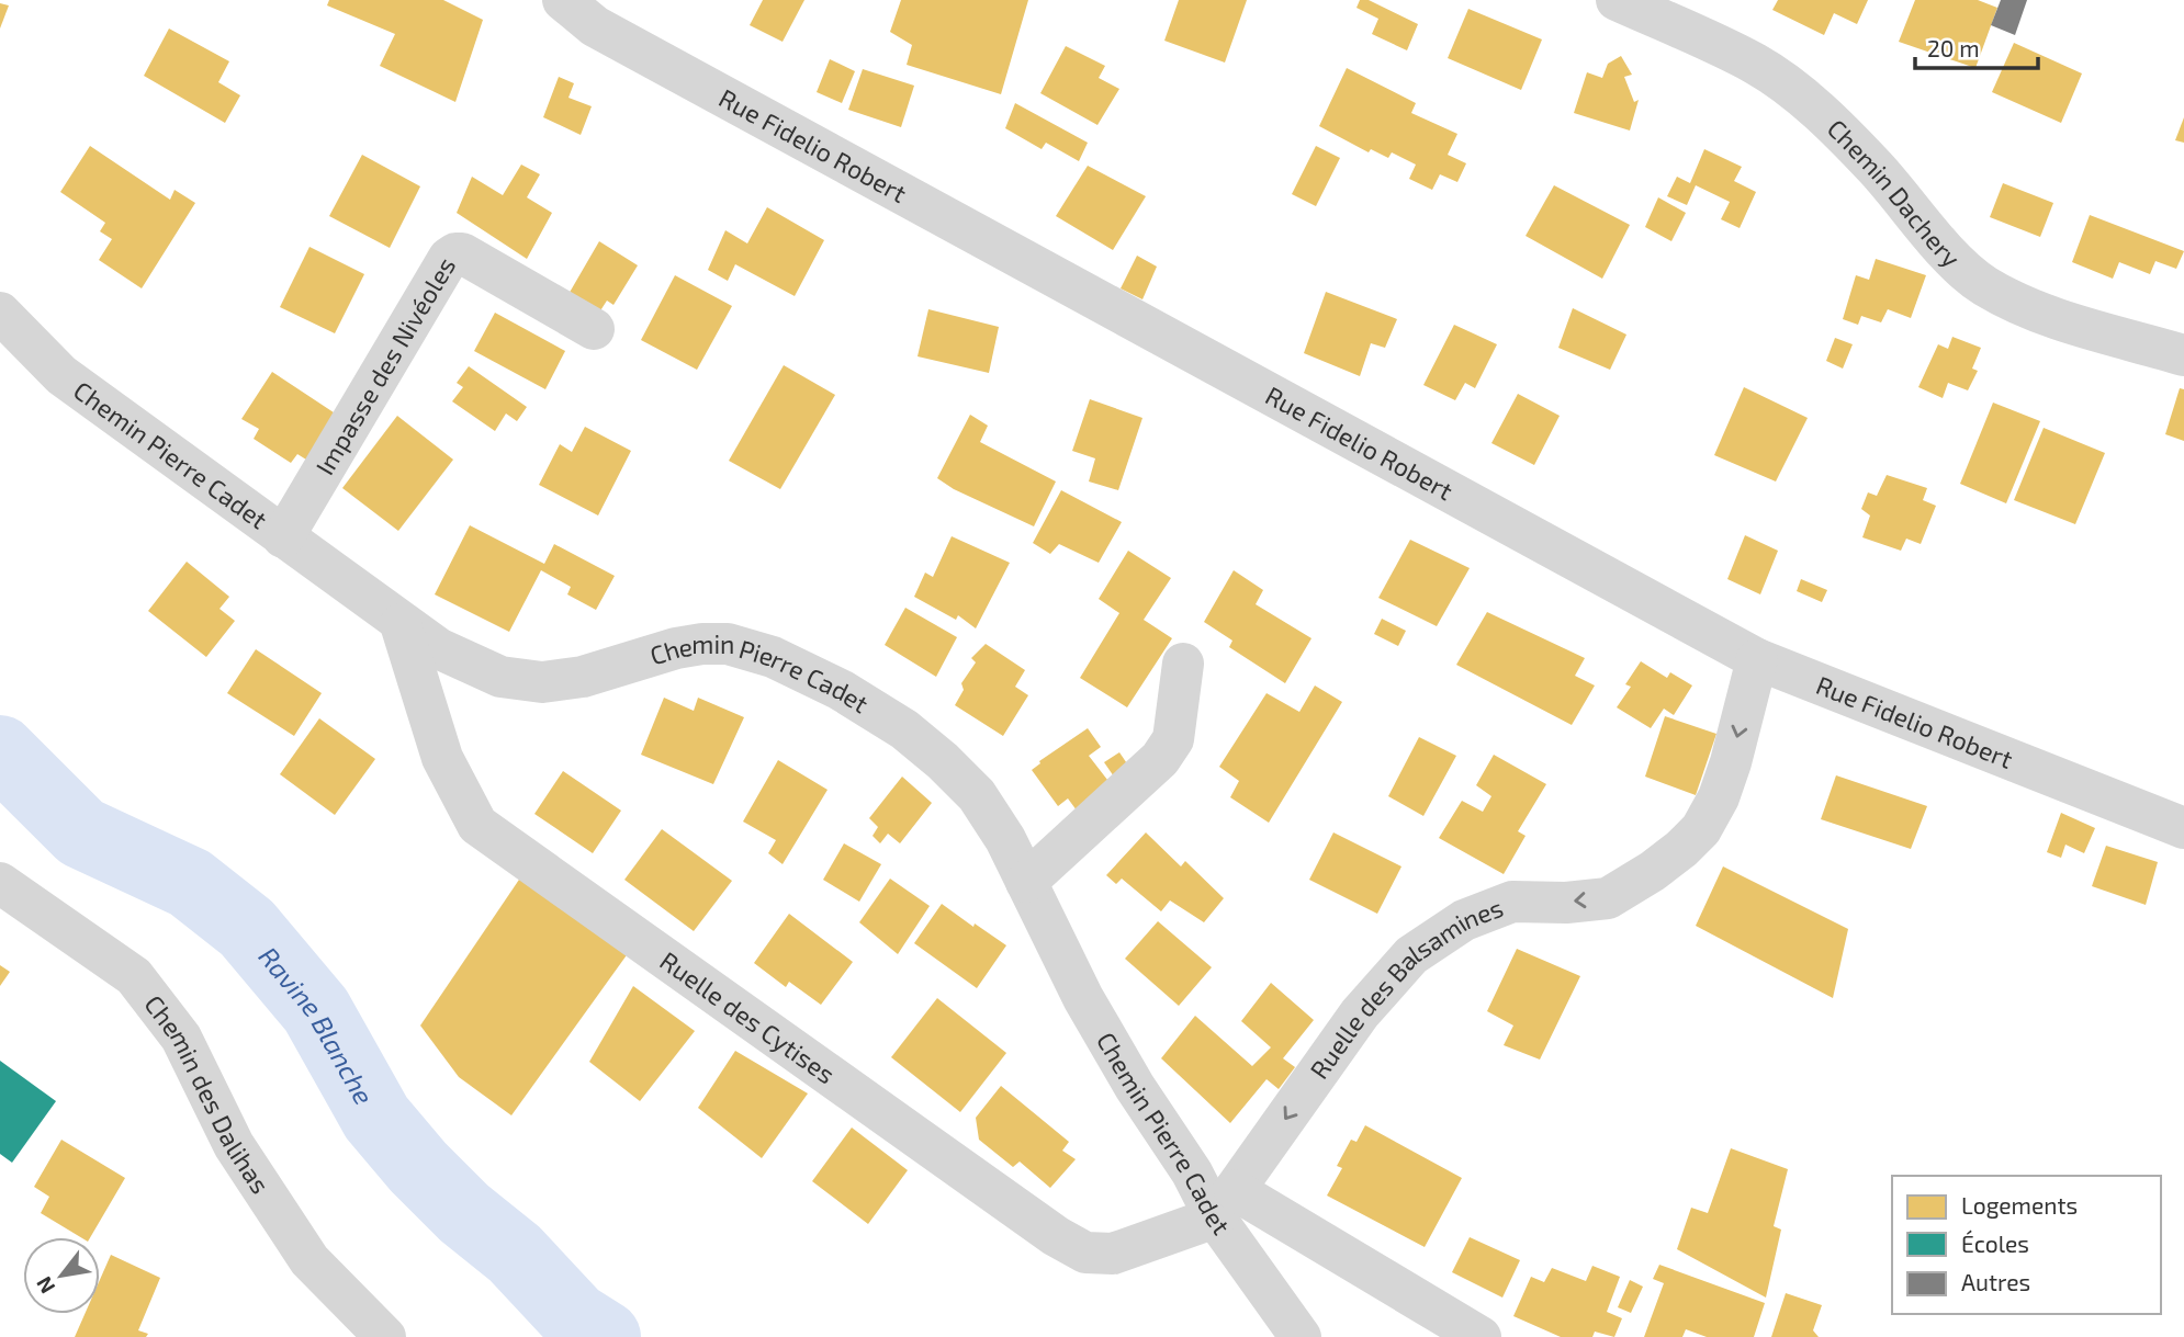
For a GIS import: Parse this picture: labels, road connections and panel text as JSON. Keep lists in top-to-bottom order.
{
  "streets": {
    "street": [
      "Rue Fidelio Robert",
      "Chemin Dachery",
      "Impasse des Nivéoles",
      "Chemin Pierre Cadet",
      "Ruelle des Balsamines",
      "Ruelle des Cytises",
      "Chemin des Dalihas"
    ]
  },
  "crossings": [
    ["Rue Fidelio Robert", "Ruelle des Balsamines"],
    ["Impasse des Nivéoles", "Chemin Pierre Cadet"],
    ["Chemin Pierre Cadet", "Ruelle des Balsamines"],
    ["Chemin Pierre Cadet", "Ruelle des Cytises"],
    ["Ruelle des Balsamines", "Ruelle des Cytises"]
  ],
  "water": ["Ravine Blanche"],
  "legend": ["Logements", "Écoles", "Autres"],
  "scale_bar": "20 m",
  "north": "bottom left"
}
